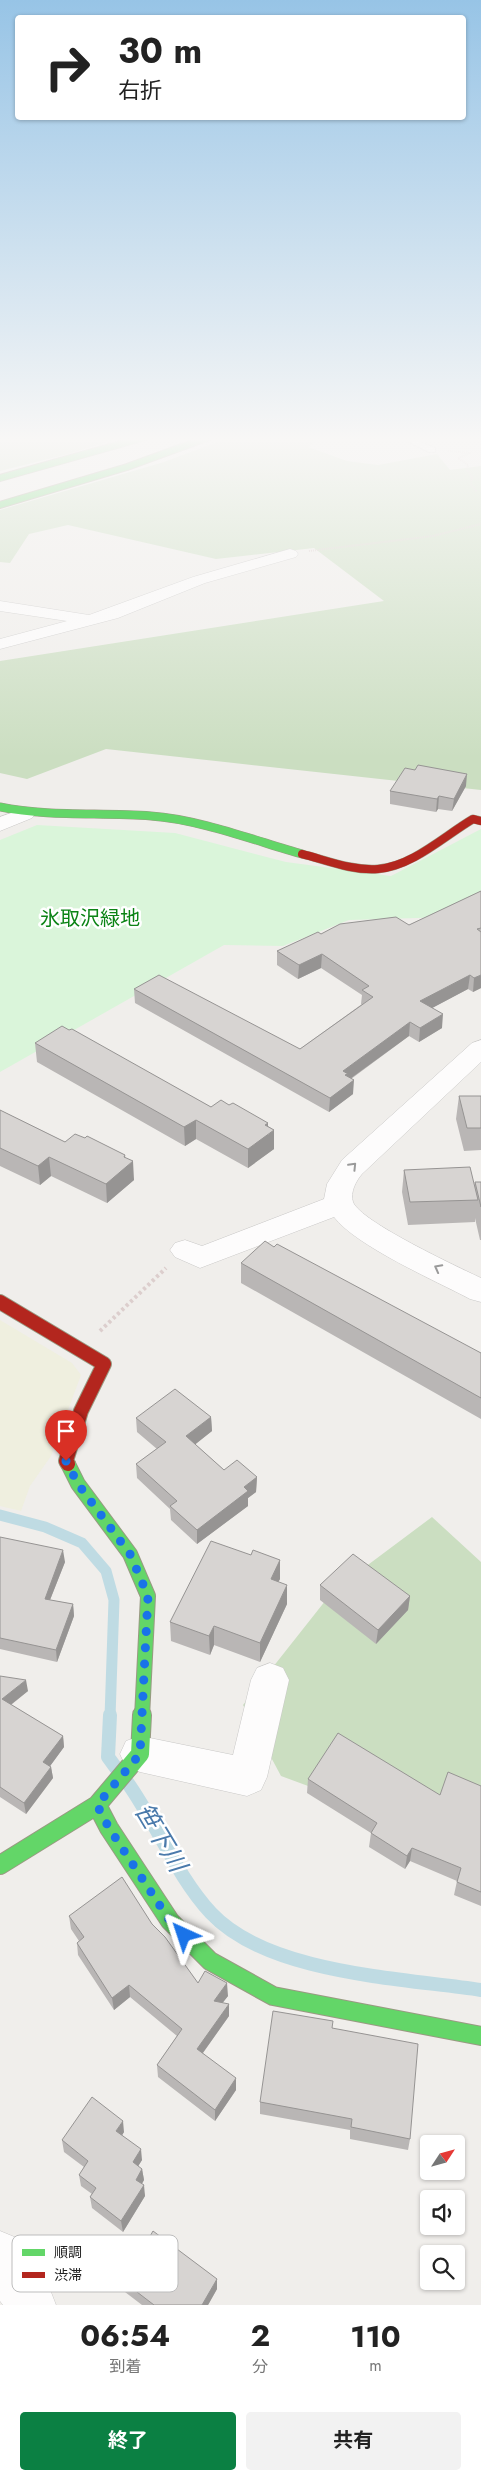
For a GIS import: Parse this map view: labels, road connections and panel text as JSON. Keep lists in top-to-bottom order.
{
  "water": ["笹下川"],
  "parks": ["氷取沢緑地"],
  "legend": ["順調", "渋滞"],
  "north": "top right",
  "page": {
    "turn": ["30 m", "右折"],
    "eta": [
      "06:54",
      "到着",
      "2",
      "分",
      "110",
      "m"
    ],
    "buttons": ["終了", "共有"]
  }
}
